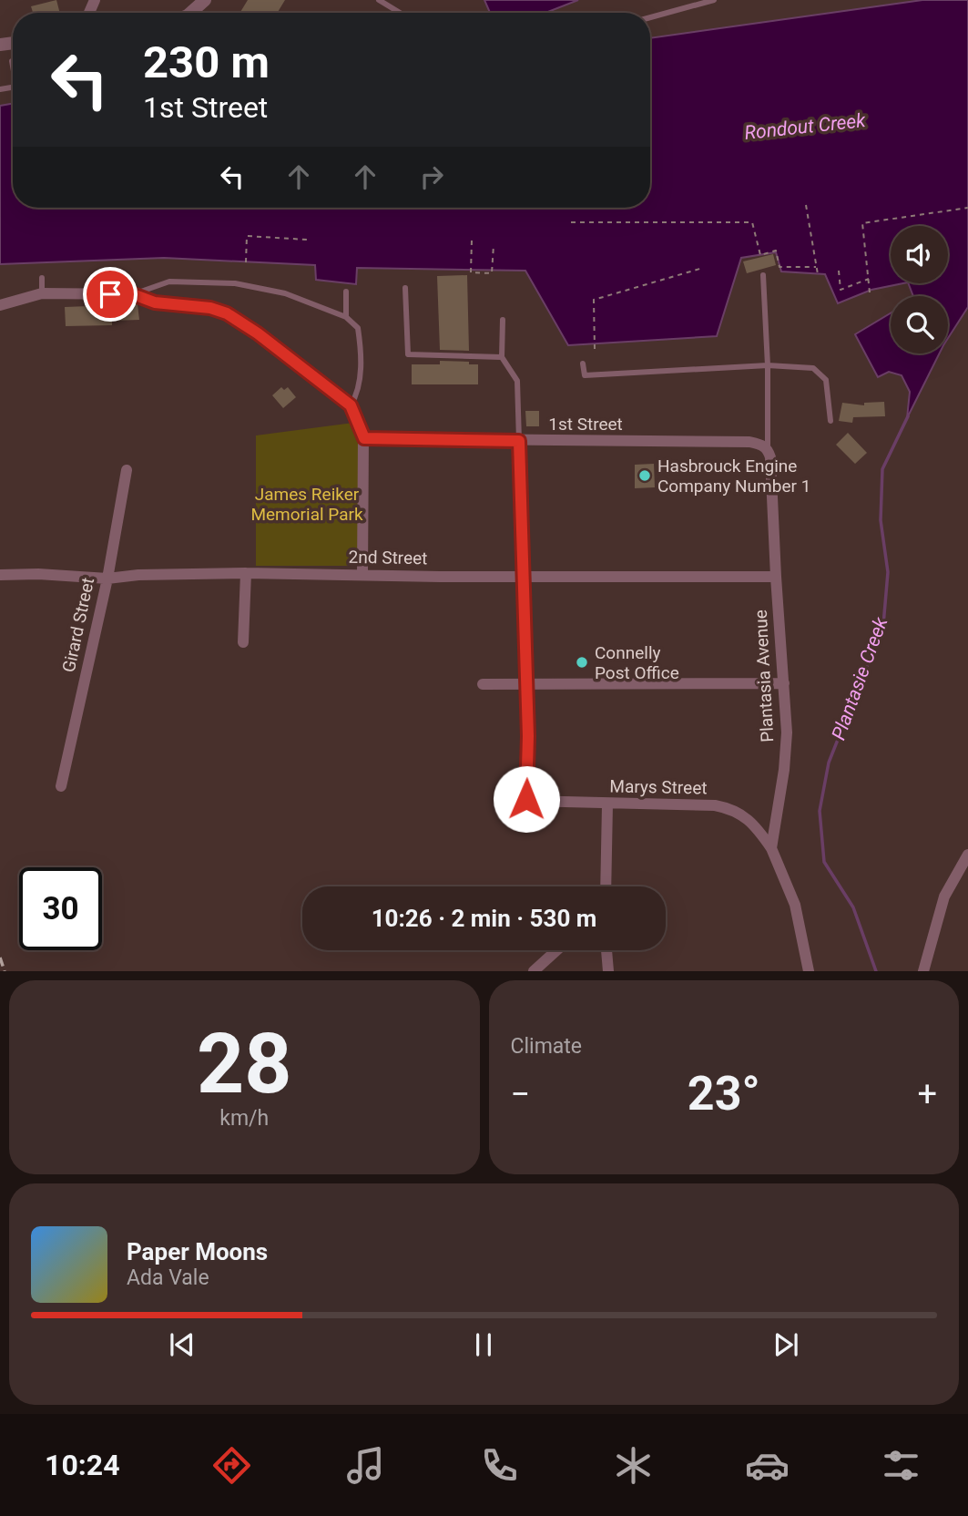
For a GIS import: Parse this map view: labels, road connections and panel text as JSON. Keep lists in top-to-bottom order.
{
  "streets": {
    "street": [
      "1st Street",
      "2nd Street",
      "Girard Street",
      "Plantasia Avenue",
      "Marys Street"
    ]
  },
  "crossings": [
    ["1st Street", "Plantasia Avenue"],
    ["2nd Street", "Girard Street"],
    ["2nd Street", "Plantasia Avenue"],
    ["Plantasia Avenue", "Marys Street"]
  ],
  "water": ["Rondout Creek", "Plantasie Creek"],
  "parks": ["James Reiker Memorial Park"],
  "places": ["Hasbrouck Engine Company Number 1", "Connelly Post Office"],
  "page": {
    "turn": ["230 m", "1st Street"],
    "limit": "30",
    "trip": "10:26 · 2 min · 530 m",
    "tile": [
      ["28", "km/h"],
      "Climate"
    ],
    "heat": ["−", "23°", "+"],
    "song": ["Paper Moons", "Ada Vale"],
    "tabs": "10:24"
  }
}
